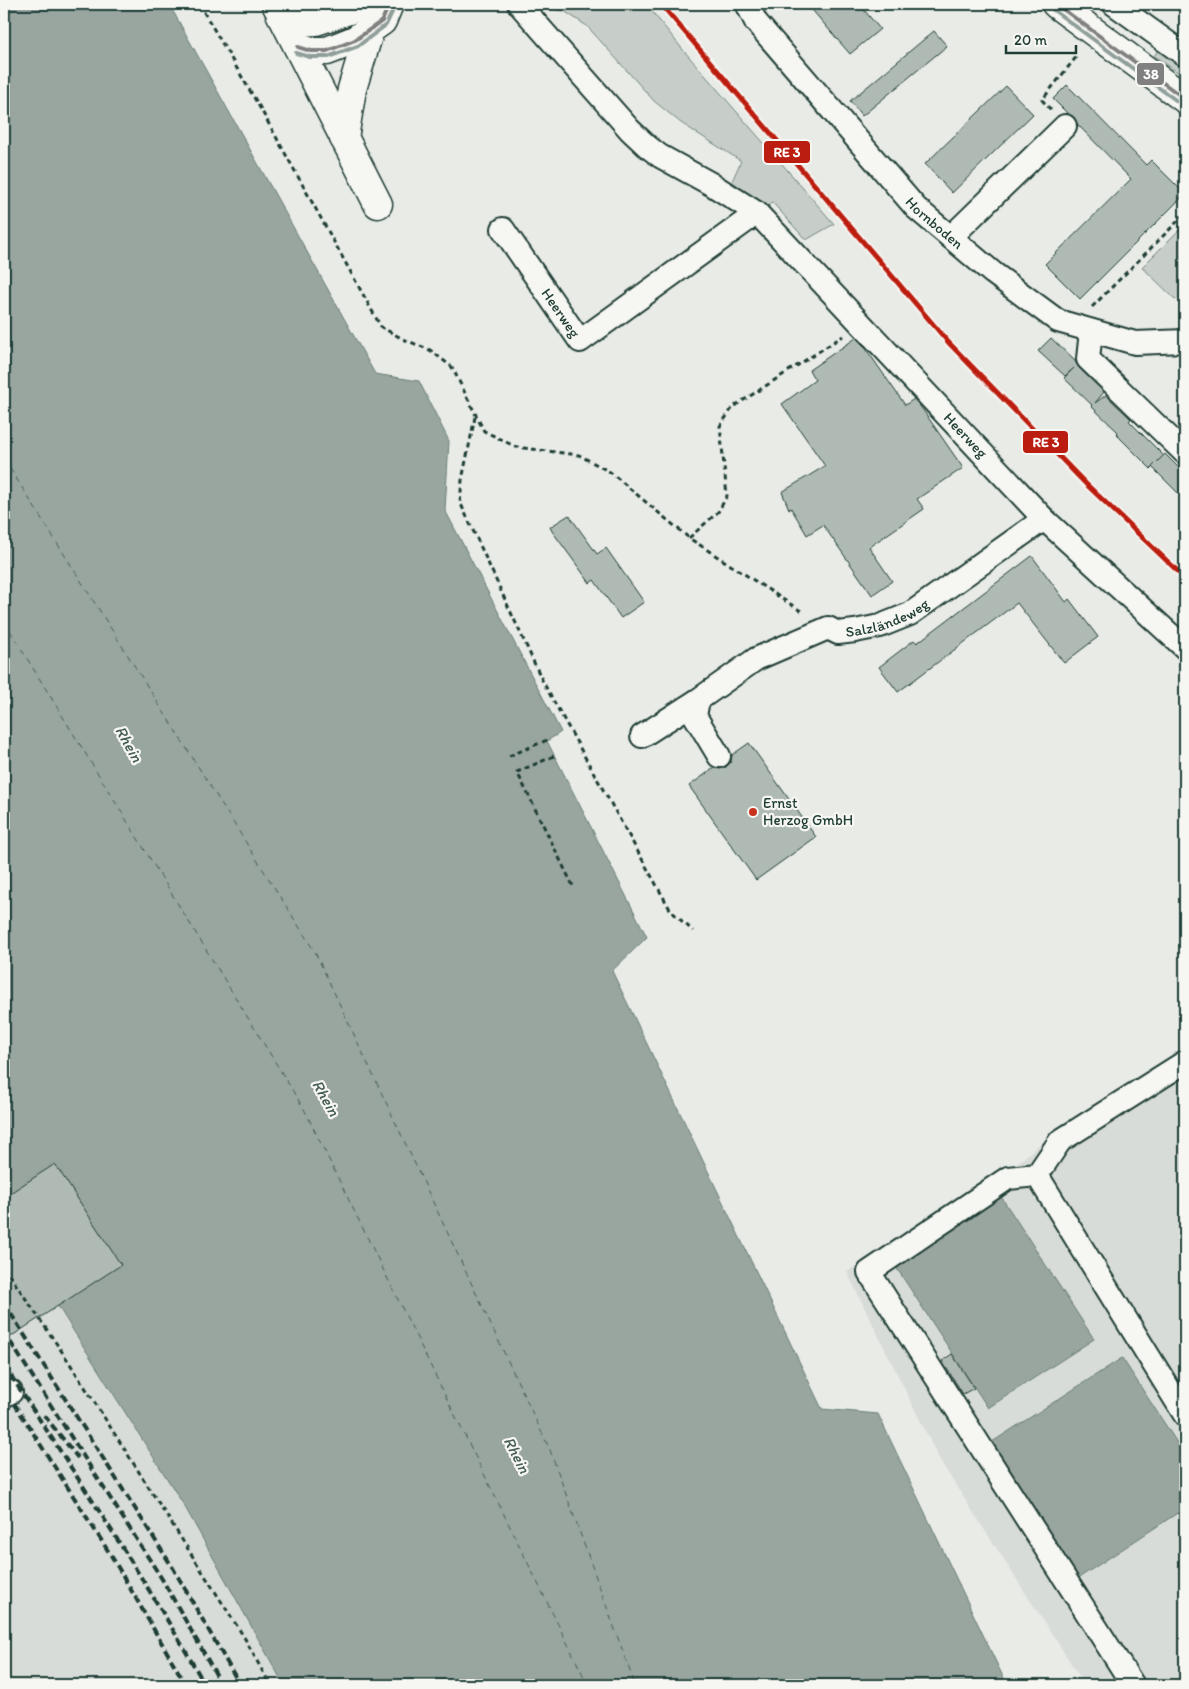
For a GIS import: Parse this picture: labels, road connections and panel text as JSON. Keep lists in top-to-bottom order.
{
  "streets": {
    "street": ["Hornboden", "Heerweg", "Salzländeweg"]
  },
  "crossings": [
    ["Heerweg", "Salzländeweg"]
  ],
  "water": ["Rhein"],
  "places": ["Ernst Herzog GmbH"],
  "lines": ["transit line 38"],
  "scale_bar": "20 m"
}
